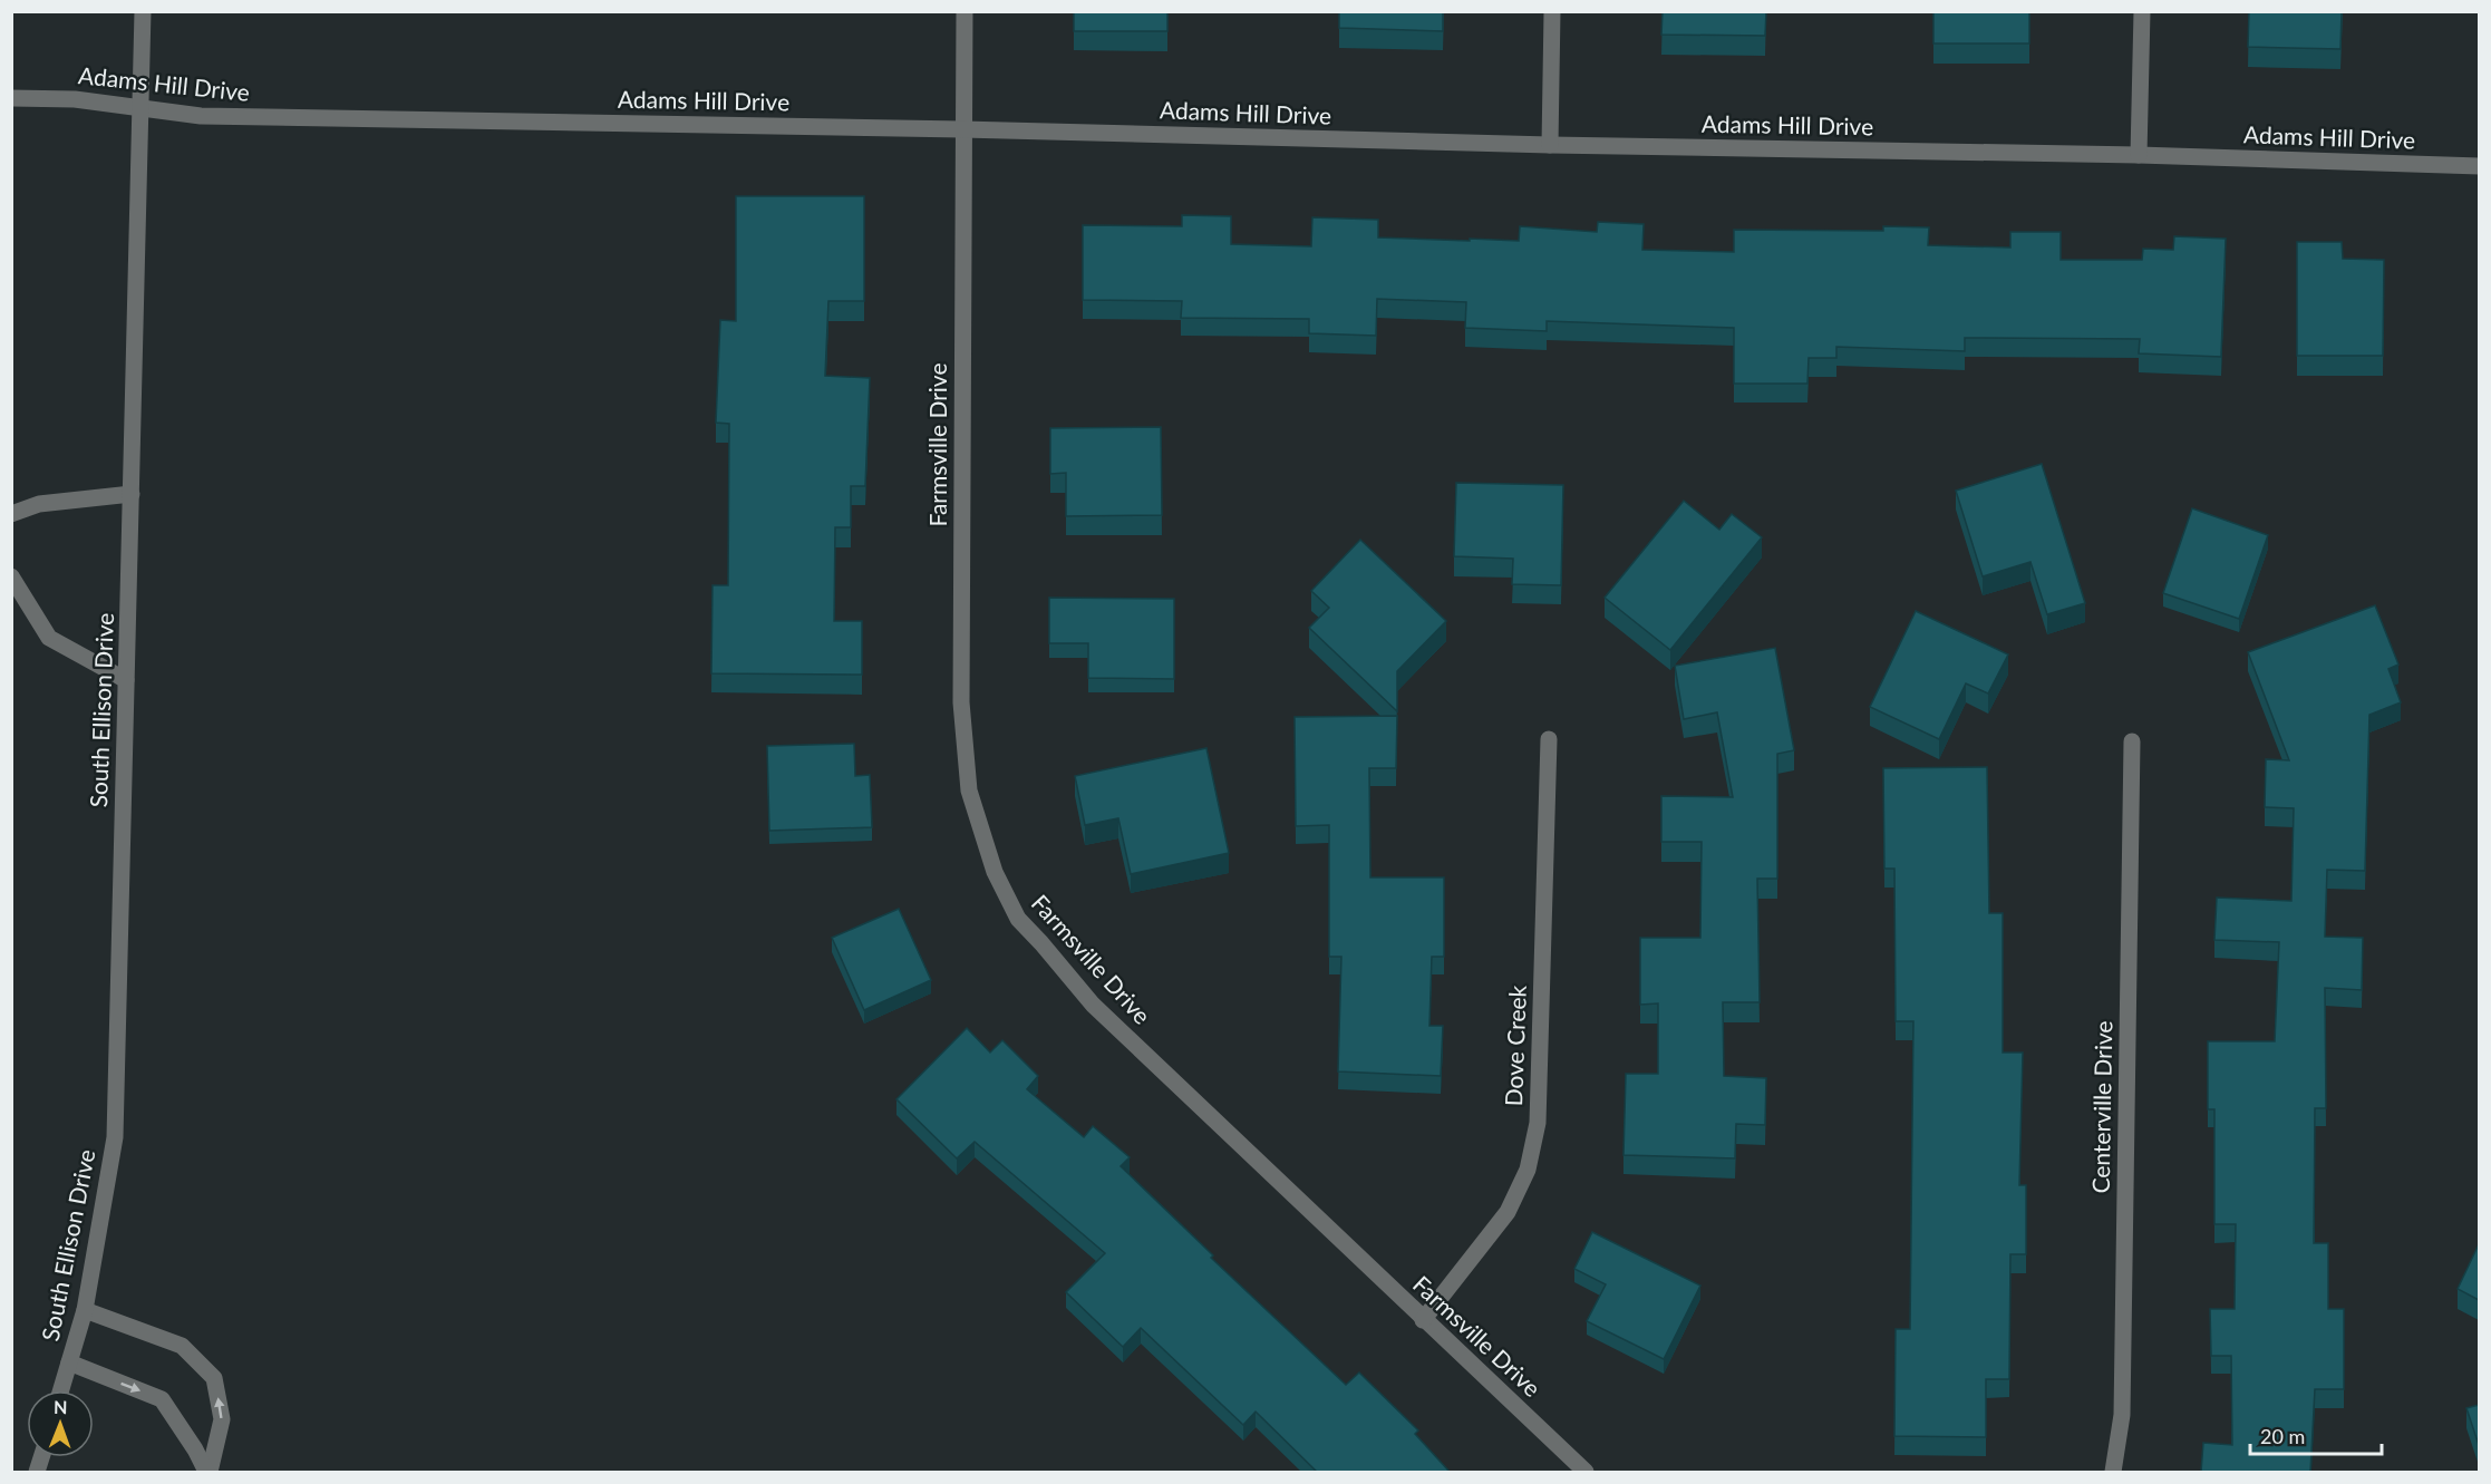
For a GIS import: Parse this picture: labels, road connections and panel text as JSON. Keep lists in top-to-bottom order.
{
  "streets": {
    "street": [
      "Adams Hill Drive",
      "Farmsville Drive",
      "South Ellison Drive",
      "Dove Creek",
      "Centerville Drive"
    ]
  },
  "crossings": [
    ["Adams Hill Drive", "Farmsville Drive"],
    ["Adams Hill Drive", "South Ellison Drive"],
    ["Farmsville Drive", "Dove Creek"]
  ],
  "scale_bar": "20 m",
  "north": "top"
}
